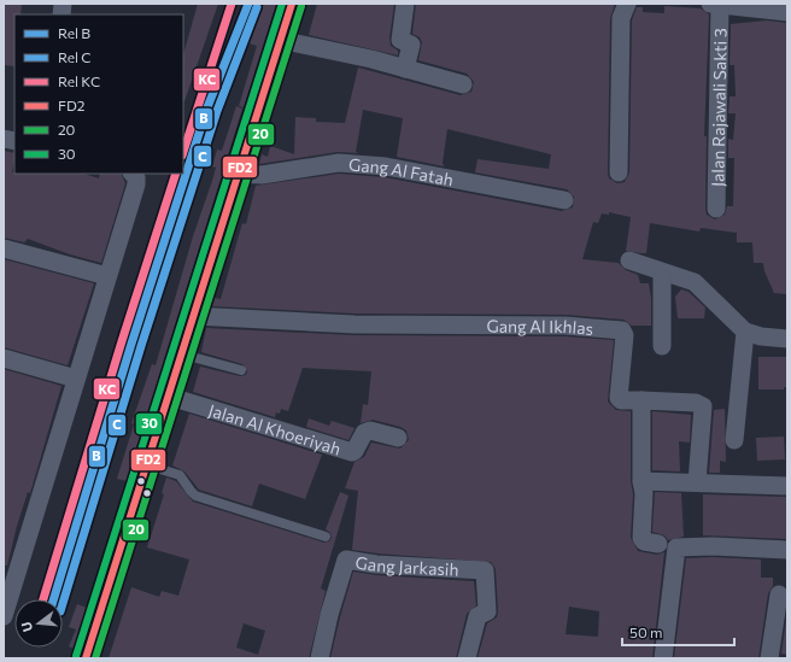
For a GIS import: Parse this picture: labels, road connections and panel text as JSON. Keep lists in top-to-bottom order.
{
  "streets": {
    "street": [
      "Jalan Rajawali Sakti 3",
      "Gang Al Fatah",
      "Gang Al Ikhlas",
      "Jalan Al Khoeriyah",
      "Gang Jarkasih"
    ]
  },
  "lines": [
    "rail line B",
    "rail line KC",
    "transit line FD2",
    "transit line 30",
    "transit line 20",
    "rail line C"
  ],
  "legend": [
    "Rel B",
    "Rel C",
    "Rel KC",
    "FD2",
    "20",
    "30"
  ],
  "scale_bar": "50 m",
  "north": "left"
}
